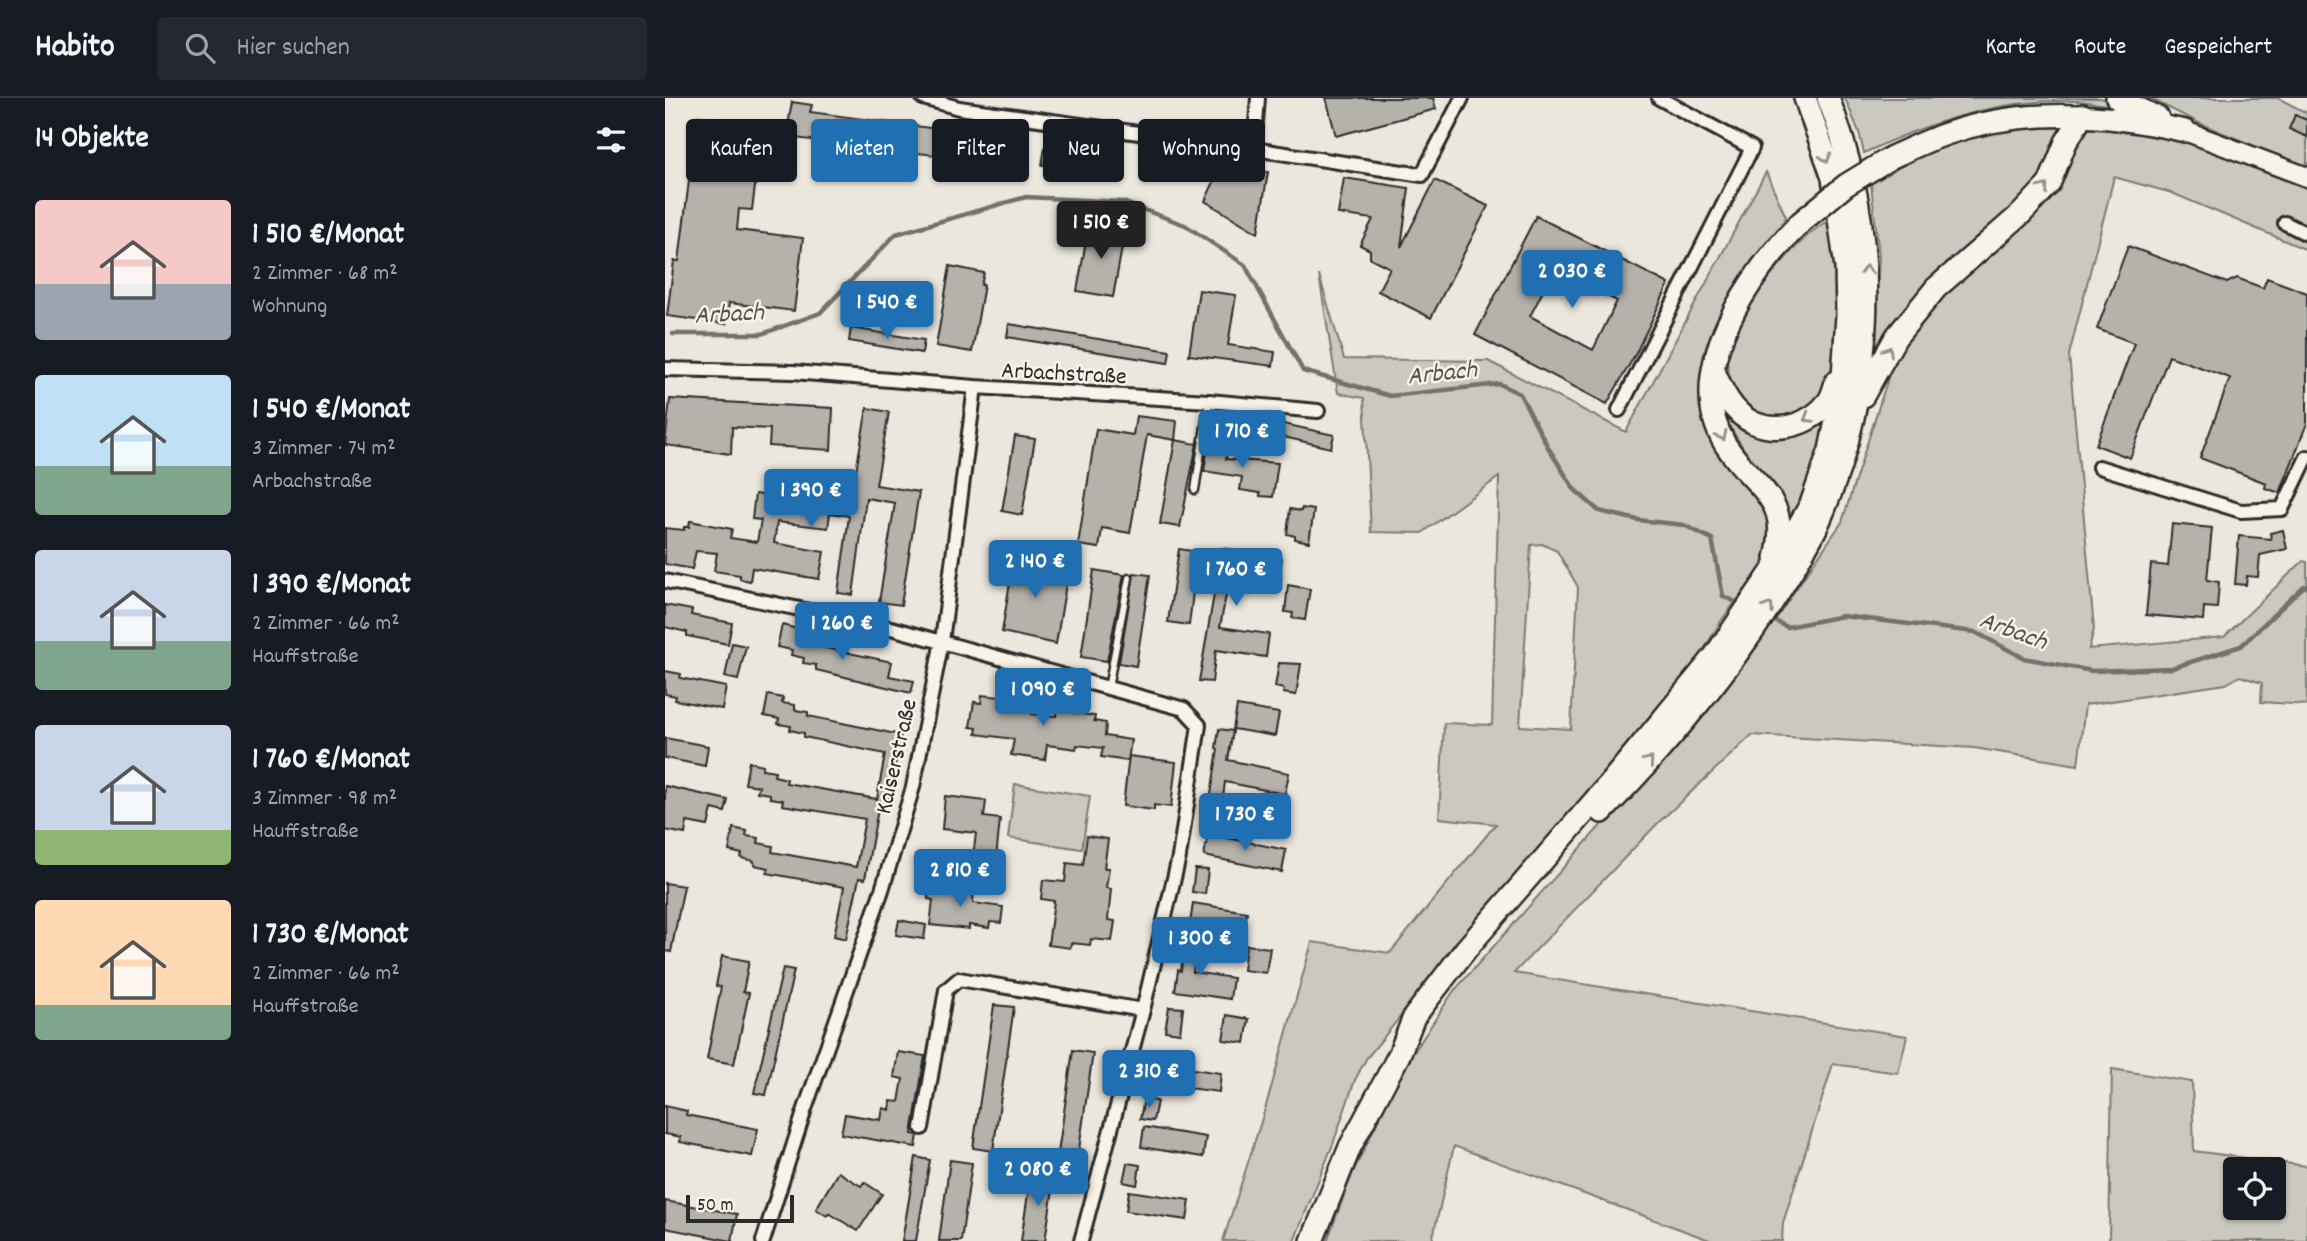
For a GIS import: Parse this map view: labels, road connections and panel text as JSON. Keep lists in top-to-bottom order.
{
  "streets": {
    "street": ["Arbachstraße", "Kaiserstraße"]
  },
  "crossings": [
    ["Arbachstraße", "Kaiserstraße"]
  ],
  "water": ["Arbach"],
  "scale_bar": "50 m",
  "page": {
    "header": "Habito",
    "search": "Hier suchen",
    "nav": ["Karte", "Route", "Gespeichert"],
    "heading": "14 Objekte",
    "chip": [
      "Kaufen",
      "Mieten",
      "Filter",
      "Neu",
      "Wohnung"
    ],
    "list": [
      {
        "name": "1 510 €/Monat",
        "note": "2 Zimmer · 68 m² · Wohnung"
      },
      {
        "name": "1 540 €/Monat",
        "note": "3 Zimmer · 74 m² · Arbachstraße"
      },
      {
        "name": "1 390 €/Monat",
        "note": "2 Zimmer · 66 m² · Hauffstraße"
      },
      {
        "name": "1 760 €/Monat",
        "note": "3 Zimmer · 98 m² · Hauffstraße"
      },
      {
        "name": "1 730 €/Monat",
        "note": "2 Zimmer · 66 m² · Hauffstraße"
      }
    ],
    "price": [
      "1 510 €",
      "2 030 €",
      "1 540 €",
      "1 710 €",
      "1 390 €",
      "2 140 €",
      "1 760 €",
      "1 260 €",
      "1 090 €",
      "1 730 €",
      "2 810 €",
      "1 300 €",
      "2 310 €",
      "2 080 €"
    ],
    "scale": "50 m"
  }
}
